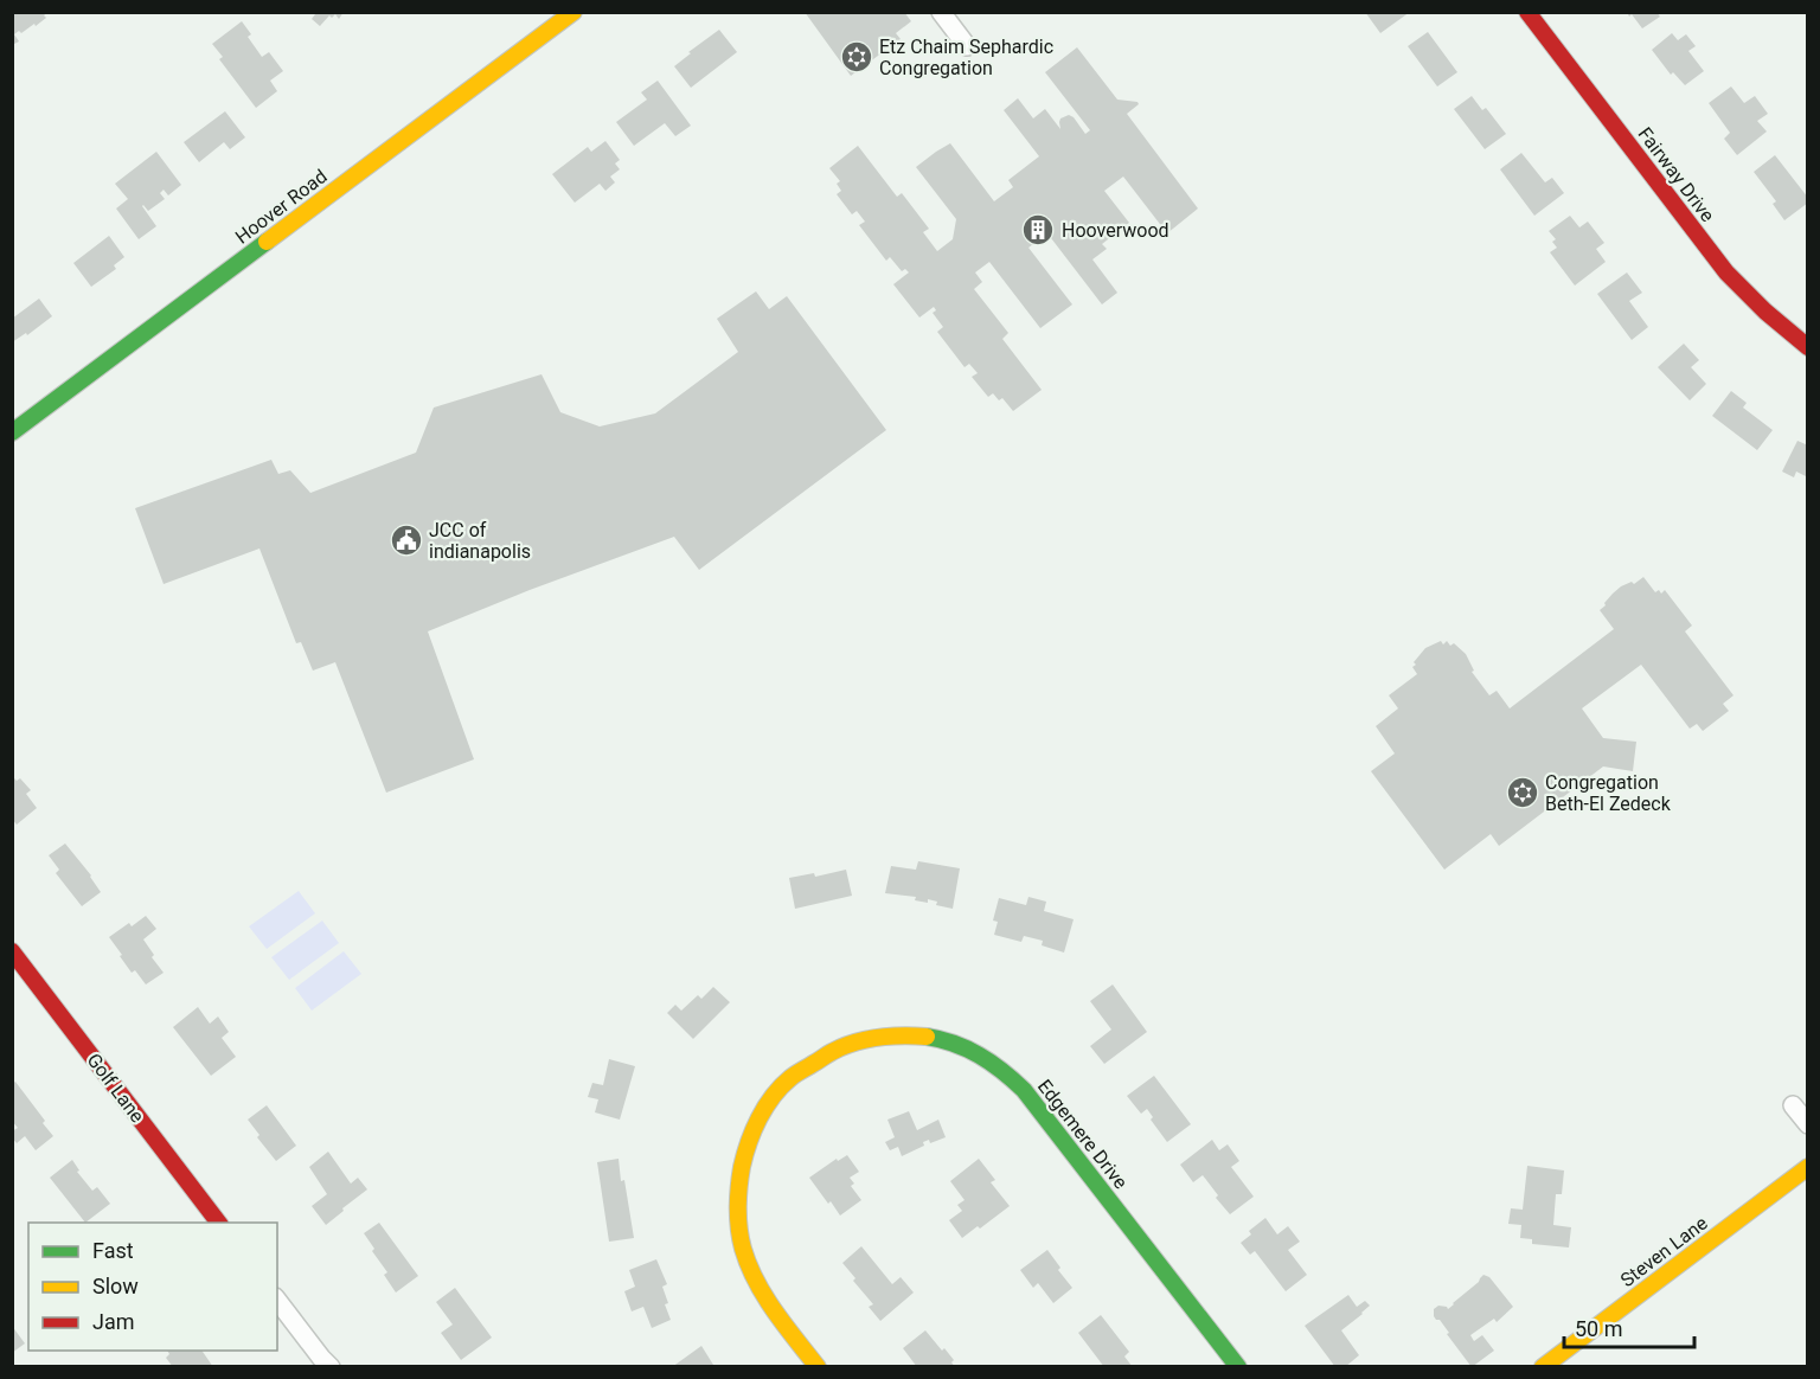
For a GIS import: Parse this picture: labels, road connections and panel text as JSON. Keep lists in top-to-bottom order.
{
  "streets": {
    "street": [
      "Fairway Drive",
      "Hoover Road",
      "Golf Lane",
      "Edgemere Drive",
      "Steven Lane"
    ]
  },
  "places": {
    "synagogue": ["Etz Chaim Sephardic Congregation", "Congregation Beth-El Zedeck"],
    "building": ["Hooverwood"],
    "public building": ["JCC of indianapolis"]
  },
  "legend": ["Fast", "Slow", "Jam"],
  "scale_bar": "50 m"
}
